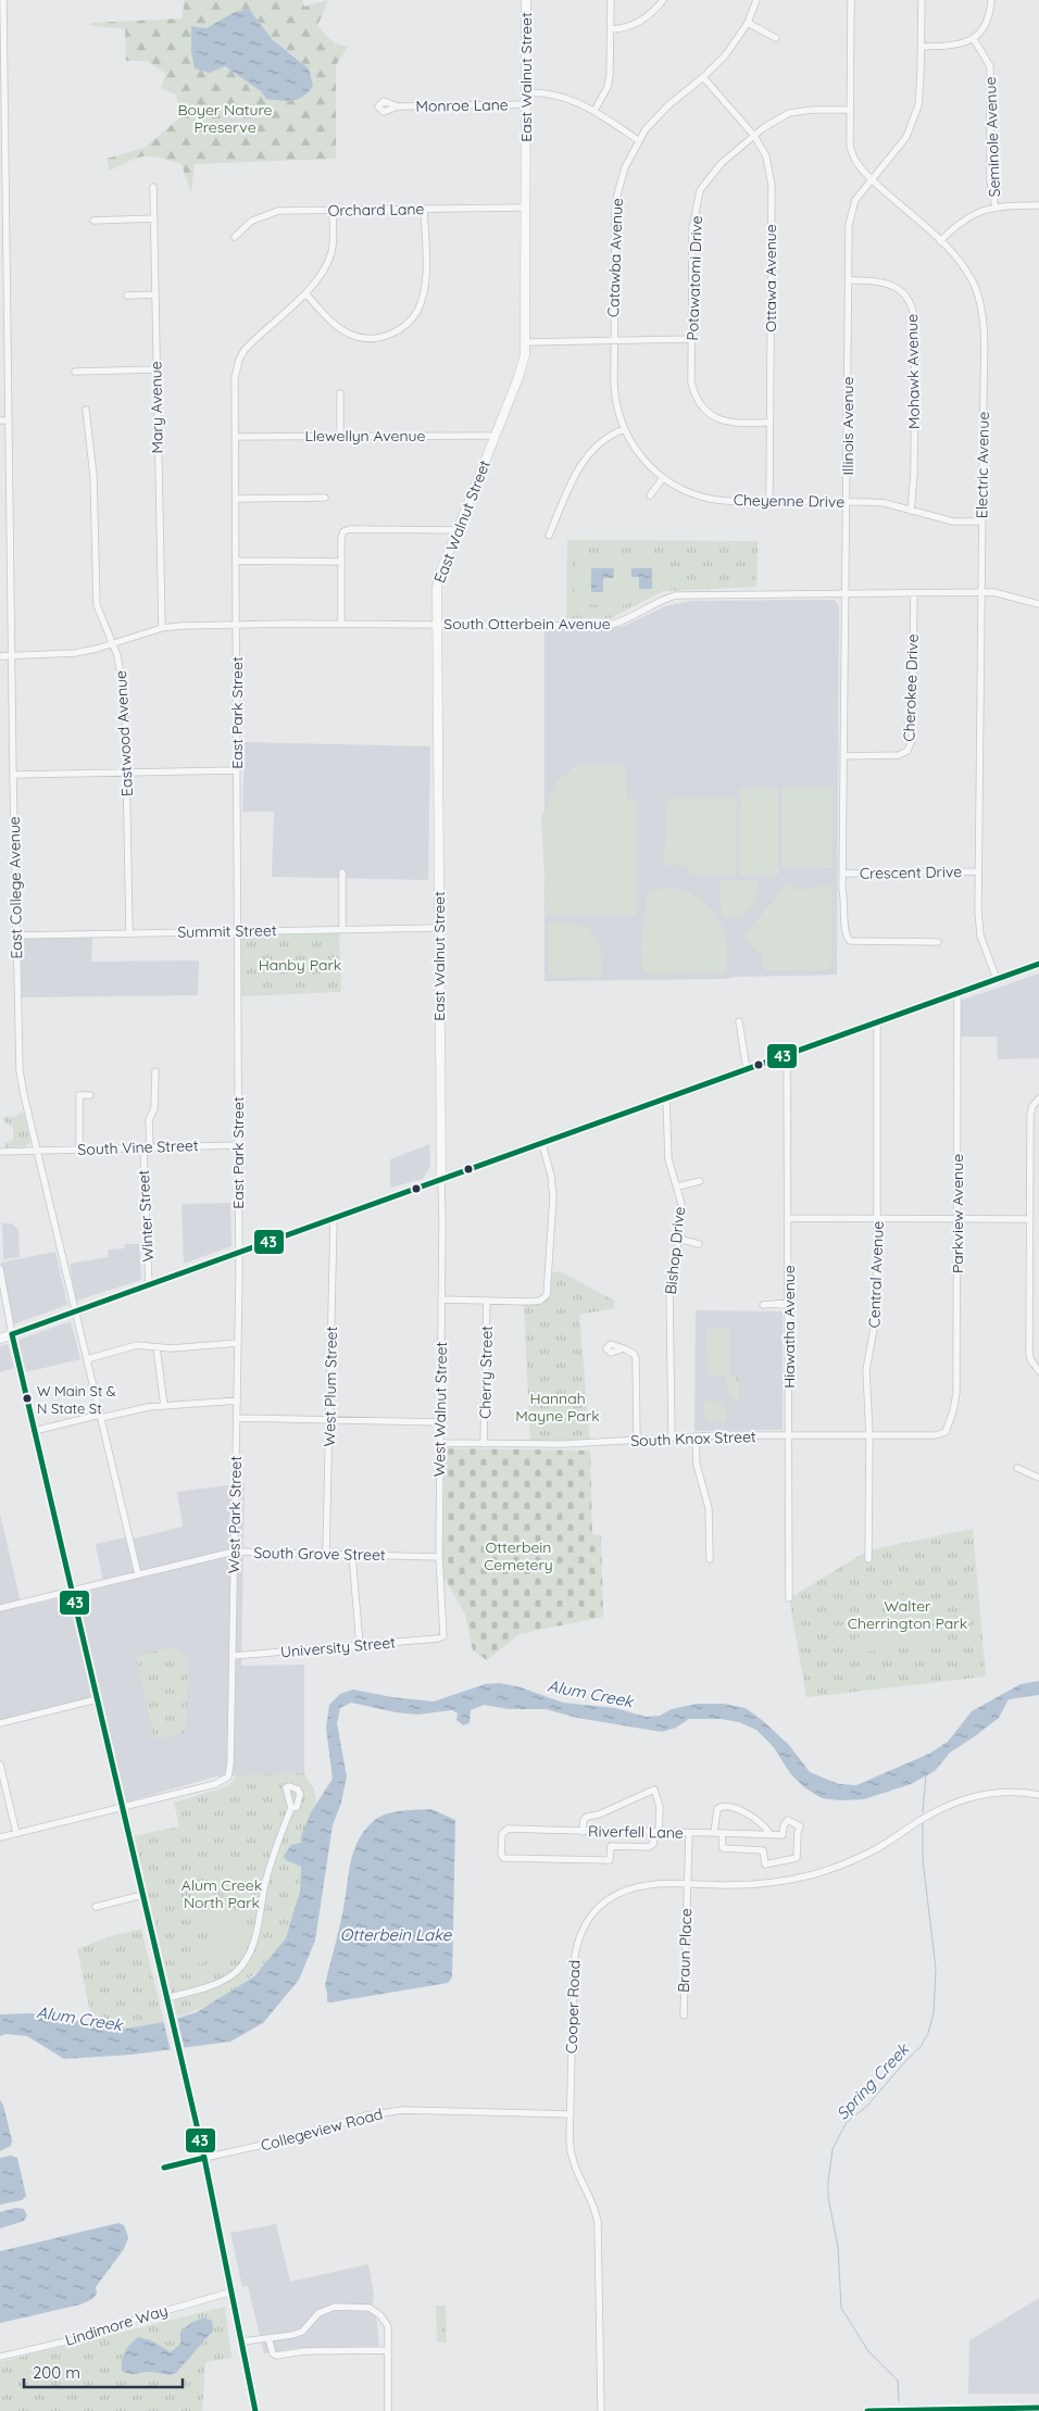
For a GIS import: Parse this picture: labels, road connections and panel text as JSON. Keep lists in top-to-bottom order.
{
  "streets": {
    "main road": ["East Walnut Street"],
    "street": [
      "Monroe Lane",
      "Seminole Avenue",
      "Orchard Lane",
      "Catawba Avenue",
      "Potawatomi Drive",
      "Ottawa Avenue",
      "Mohawk Avenue",
      "Mary Avenue",
      "Illinois Avenue",
      "Llewellyn Avenue",
      "Electric Avenue",
      "Cheyenne Drive",
      "South Otterbein Avenue",
      "Cherokee Drive",
      "East Park Street",
      "Eastwood Avenue",
      "Crescent Drive",
      "East College Avenue",
      "Summit Street",
      "South Vine Street",
      "Parkview Avenue",
      "Winter Street",
      "Bishop Drive",
      "Central Avenue",
      "Hiawatha Avenue",
      "Cherry Street",
      "West Plum Street",
      "West Walnut Street",
      "South Knox Street",
      "West Park Street",
      "South Grove Street",
      "University Street",
      "Riverfell Lane",
      "Braun Place",
      "Cooper Road",
      "Collegeview Road",
      "Lindimore Way"
    ]
  },
  "crossings": [
    ["East Walnut Street", "Monroe Lane"],
    ["East Walnut Street", "Orchard Lane"],
    ["East Walnut Street", "Llewellyn Avenue"],
    ["East Walnut Street", "South Otterbein Avenue"],
    ["East Walnut Street", "Summit Street"],
    ["East Walnut Street", "West Walnut Street"],
    ["Orchard Lane", "East Park Street"],
    ["Catawba Avenue", "Ottawa Avenue"],
    ["Catawba Avenue", "Cheyenne Drive"],
    ["Potawatomi Drive", "Ottawa Avenue"],
    ["Potawatomi Drive", "Electric Avenue"],
    ["Ottawa Avenue", "Cheyenne Drive"],
    ["Mohawk Avenue", "Illinois Avenue"],
    ["Mohawk Avenue", "Cheyenne Drive"],
    ["Mary Avenue", "South Otterbein Avenue"],
    ["Illinois Avenue", "Electric Avenue"],
    ["Illinois Avenue", "Cheyenne Drive"],
    ["Illinois Avenue", "South Otterbein Avenue"],
    ["Illinois Avenue", "Cherokee Drive"],
    ["Illinois Avenue", "Crescent Drive"],
    ["Llewellyn Avenue", "East Park Street"],
    ["Electric Avenue", "Cheyenne Drive"],
    ["Electric Avenue", "South Otterbein Avenue"],
    ["Electric Avenue", "Crescent Drive"],
    ["South Otterbein Avenue", "Cherokee Drive"],
    ["South Otterbein Avenue", "East Park Street"],
    ["South Otterbein Avenue", "Eastwood Avenue"],
    ["South Otterbein Avenue", "East College Avenue"],
    ["East Park Street", "Summit Street"],
    ["East Park Street", "South Vine Street"],
    ["East Park Street", "West Park Street"],
    ["Eastwood Avenue", "Summit Street"],
    ["East College Avenue", "Summit Street"],
    ["East College Avenue", "South Vine Street"],
    ["East College Avenue", "South Grove Street"],
    ["South Vine Street", "Winter Street"],
    ["Parkview Avenue", "South Knox Street"],
    ["Bishop Drive", "South Knox Street"],
    ["Central Avenue", "South Knox Street"],
    ["Hiawatha Avenue", "South Knox Street"],
    ["Cherry Street", "South Knox Street"],
    ["West Plum Street", "South Grove Street"],
    ["West Walnut Street", "South Knox Street"],
    ["West Walnut Street", "South Grove Street"],
    ["West Walnut Street", "University Street"],
    ["West Park Street", "South Grove Street"],
    ["West Park Street", "University Street"],
    ["Riverfell Lane", "Braun Place"],
    ["Braun Place", "Cooper Road"],
    ["Cooper Road", "Collegeview Road"]
  ],
  "water": ["Alum Creek", "Otterbein Lake", "Spring Creek"],
  "parks": [
    "Boyer Nature Preserve",
    "Hanby Park",
    "Hannah Mayne Park",
    "Otterbein Cemetery",
    "Walter Cherrington Park",
    "Alum Creek North Park"
  ],
  "places": ["W Main St & N State St"],
  "lines": ["transit line 43"],
  "scale_bar": "200 m"
}
